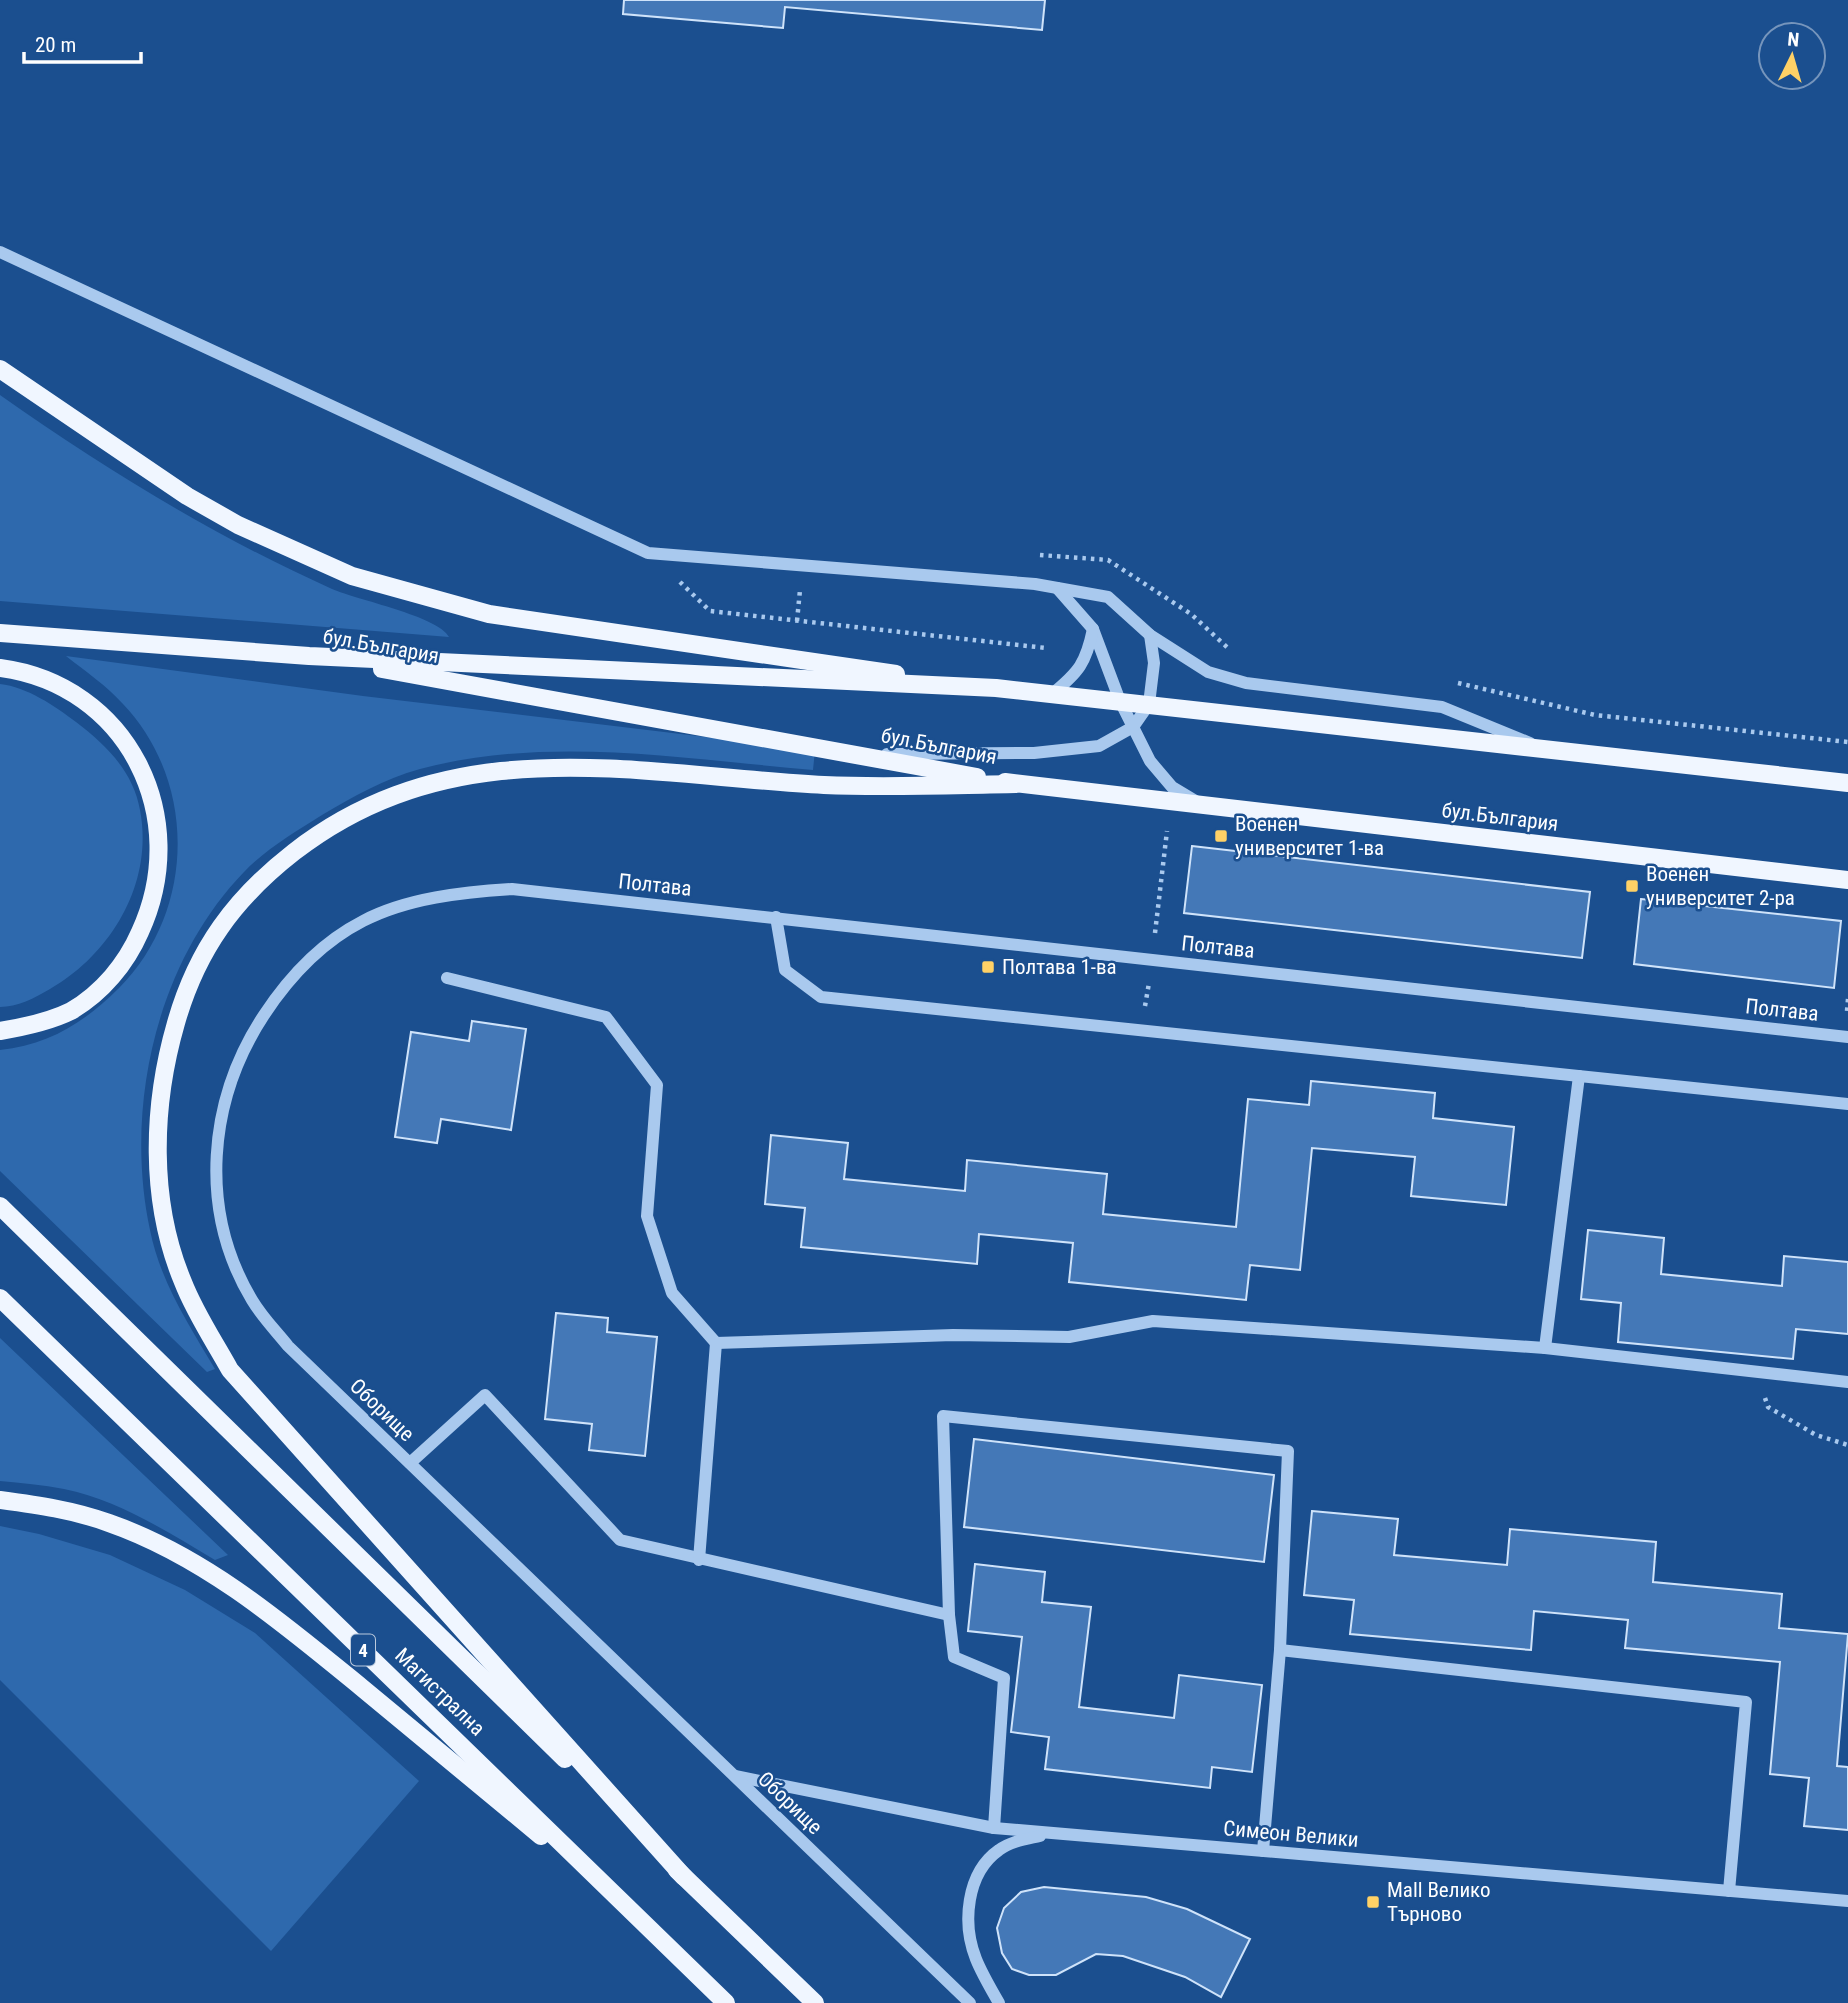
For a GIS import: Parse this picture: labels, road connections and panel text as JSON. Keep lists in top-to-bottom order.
{
  "streets": {
    "main road": ["бул.България", "4", "Магистрална"],
    "street": ["Полтава", "Оборище", "Симеон Велики"]
  },
  "crossings": [
    ["Полтава", "Оборище"],
    ["Оборище", "Симеон Велики"]
  ],
  "places": {
    "transit": [
      "Военен университет 1-ва",
      "Военен университет 2-ра",
      "Полтава 1-ва",
      "Mall Велико Търново"
    ]
  },
  "scale_bar": "20 m",
  "north": "top"
}
